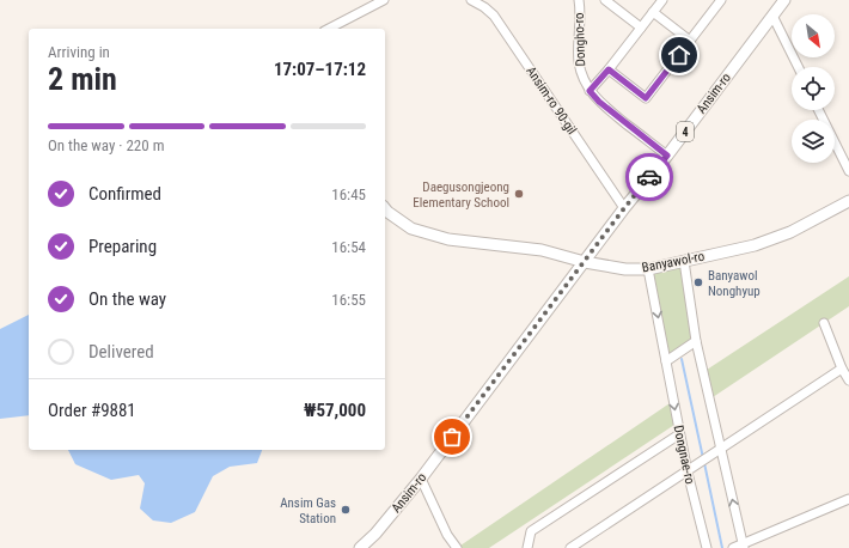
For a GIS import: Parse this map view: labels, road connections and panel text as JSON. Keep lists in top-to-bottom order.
{
  "streets": {
    "main road": ["Ansim-ro", "4", "Banyawol-ro"],
    "street": ["Dongho-ro", "Ansim-ro 90-gil", "Dongnae-ro"]
  },
  "crossings": [
    ["Dongho-ro", "Ansim-ro"],
    ["Ansim-ro", "Ansim-ro 90-gil"],
    ["Ansim-ro", "Banyawol-ro"],
    ["Banyawol-ro", "Dongnae-ro"]
  ],
  "places": ["Daegusongjeong Elementary School", "Banyawol Nonghyup", "Ansim Gas Station"],
  "north": "bottom right",
  "page": {
    "heading": ["2 min", "Arriving in", "17:07–17:12"],
    "panel": ["Order #9881", "₩57,000"],
    "bar": "On the way · 220 m",
    "list": [
      ["Confirmed", "16:45"],
      ["Preparing", "16:54"],
      ["On the way", "16:55"],
      "Delivered"
    ]
  }
}
